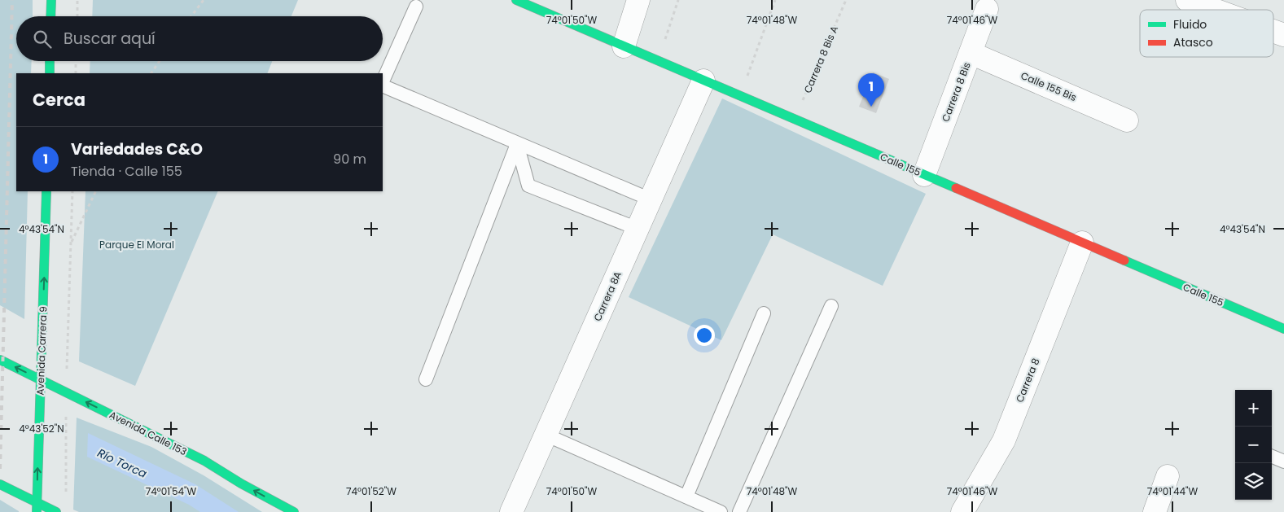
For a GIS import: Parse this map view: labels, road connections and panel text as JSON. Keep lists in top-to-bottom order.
{
  "streets": {
    "street": [
      "Calle 155 Bis",
      "Carrera 8 Bis",
      "Calle 155",
      "Carrera 8A",
      "Avenida Carrera 9",
      "Carrera 8",
      "Avenida Calle 153"
    ],
    "path": ["Carrera 8 Bis A"]
  },
  "crossings": [
    ["Carrera 8 Bis A", "Calle 155"],
    ["Calle 155 Bis", "Carrera 8 Bis"],
    ["Carrera 8 Bis", "Calle 155"],
    ["Calle 155", "Carrera 8A"],
    ["Calle 155", "Carrera 8"],
    ["Avenida Carrera 9", "Avenida Calle 153"]
  ],
  "one_way": ["Avenida Carrera 9", "Avenida Calle 153"],
  "water": ["Río Torca"],
  "parks": ["Parque El Moral"],
  "legend": ["Fluido", "Atasco"],
  "page": {
    "search": "Buscar aquí",
    "pins": "1",
    "heading": "Cerca",
    "list": [
      {
        "mark": "1",
        "name": "Variedades C&O",
        "note": "Tienda · Calle 155",
        "value": "90 m"
      }
    ],
    "map_buttons": ["+", "−"]
  },
  "coordinates": [
    "74°01'50\"W",
    "74°01'48\"W",
    "74°01'46\"W",
    "4°43'54\"N",
    "4°43'52\"N",
    "74°01'54\"W",
    "74°01'52\"W",
    "74°01'44\"W"
  ]
}
